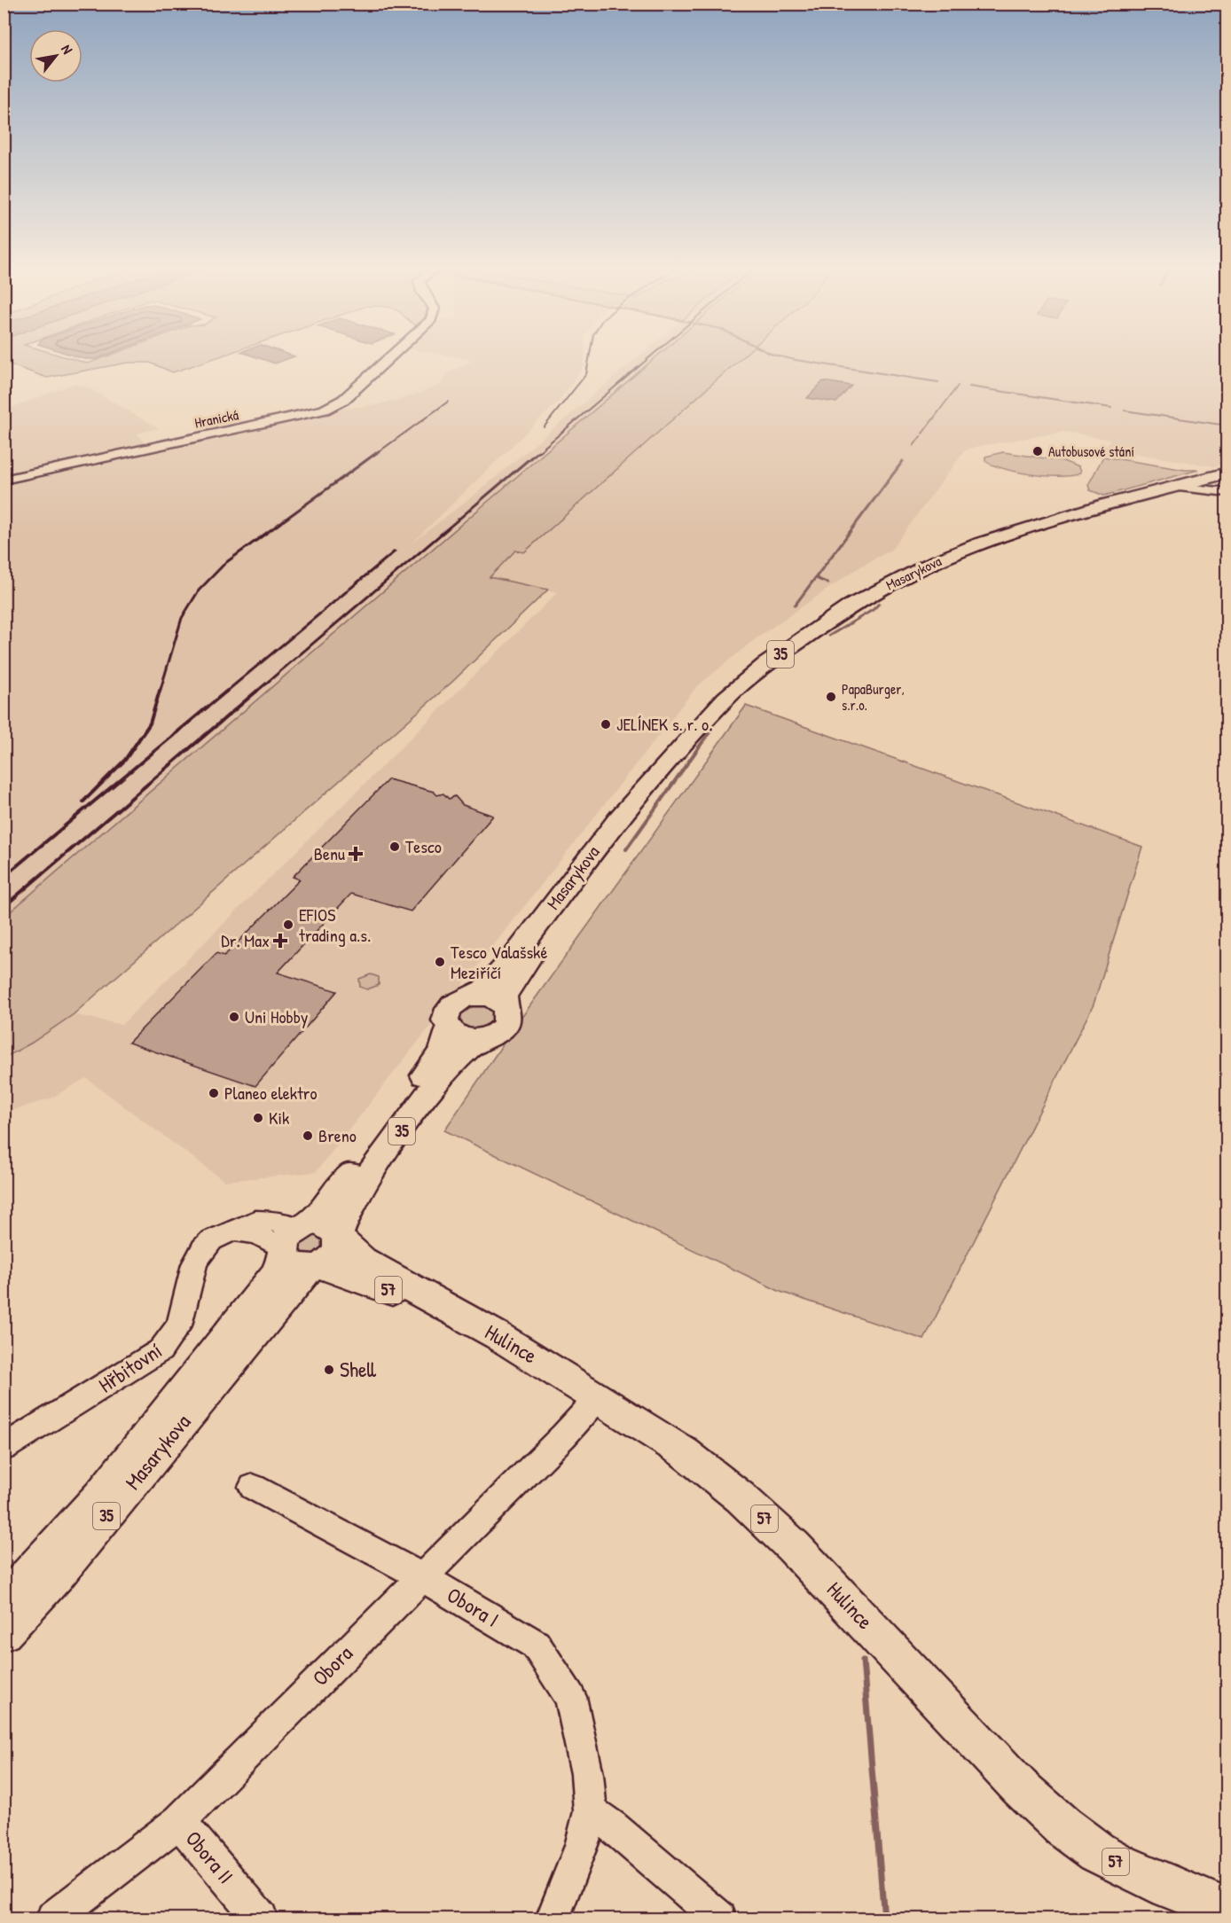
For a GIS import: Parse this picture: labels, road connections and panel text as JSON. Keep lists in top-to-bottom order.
{
  "streets": {
    "main road": [
      "Masarykova",
      "35",
      "57",
      "Hulince"
    ],
    "street": [
      "Hranická",
      "Hřbitovní",
      "Obora I",
      "Obora",
      "Obora II"
    ]
  },
  "crossings": [
    ["Masarykova", "35"],
    ["Masarykova", "Hulince"],
    ["Masarykova", "Hřbitovní"],
    ["35", "Hulince"],
    ["35", "Hřbitovní"],
    ["Hulince", "Hřbitovní"],
    ["Hulince", "Obora"],
    ["Obora I", "Obora"],
    ["Obora", "Obora II"]
  ],
  "places": {
    "other": [
      "Autobusové stání",
      "PapaBurger, s.r.o.",
      "JELÍNEK s. r. o.",
      "Tesco",
      "EFIOS trading a.s.",
      "Tesco Valašské Meziříčí",
      "Uni Hobby",
      "Planeo elektro",
      "Kik",
      "Breno",
      "Shell"
    ],
    "health": ["Benu", "Dr. Max"]
  },
  "north": "top right"
}
